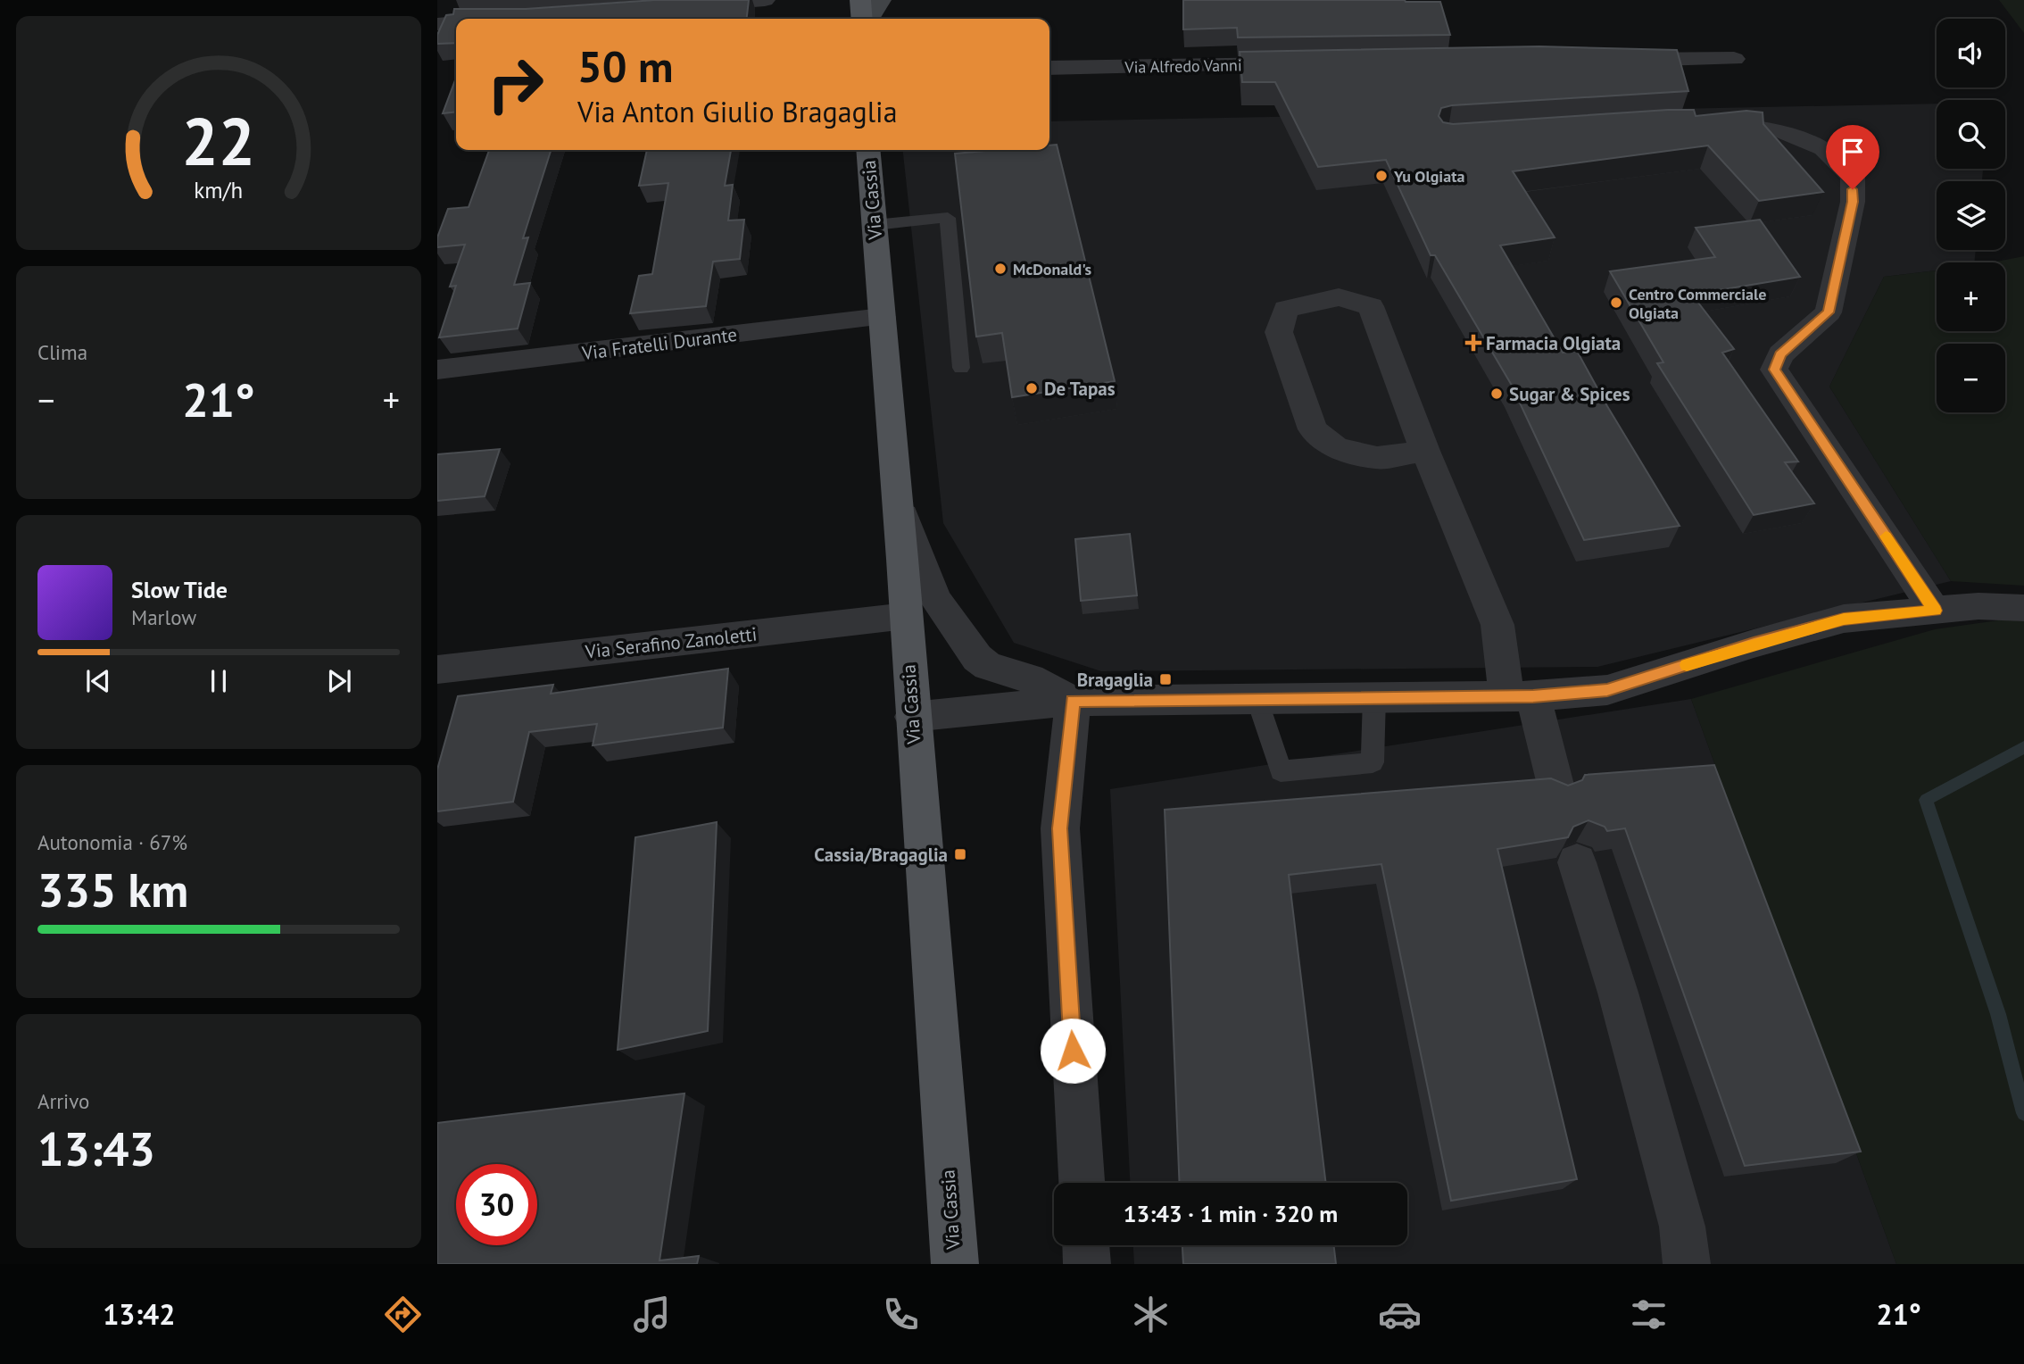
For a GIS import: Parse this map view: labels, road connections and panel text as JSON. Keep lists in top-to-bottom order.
{
  "streets": {
    "main road": ["Via Cassia"],
    "street": ["Via Alfredo Vanni", "Via Fratelli Durante", "Via Serafino Zanoletti"]
  },
  "crossings": [
    ["Via Cassia", "Via Fratelli Durante"],
    ["Via Cassia", "Via Serafino Zanoletti"]
  ],
  "places": {
    "other": [
      "Yu Olgiata",
      "McDonald's",
      "Centro Commerciale Olgiata",
      "De Tapas",
      "Sugar & Spices"
    ],
    "health": ["Farmacia Olgiata"],
    "transit": ["Bragaglia", "Cassia/Bragaglia"]
  },
  "page": {
    "map_buttons": ["+", "−"],
    "turn": ["50 m", "Via Anton Giulio Bragaglia"],
    "tile": [
      "Clima",
      ["Autonomia · 67%", "335 km"],
      ["Arrivo", "13:43"]
    ],
    "heat": ["−", "21°", "+"],
    "song": ["Slow Tide", "Marlow"],
    "limit": "30",
    "trip": "13:43 · 1 min · 320 m",
    "tabs": ["13:42", "21°"],
    "gauge": ["22", "km/h"]
  }
}
